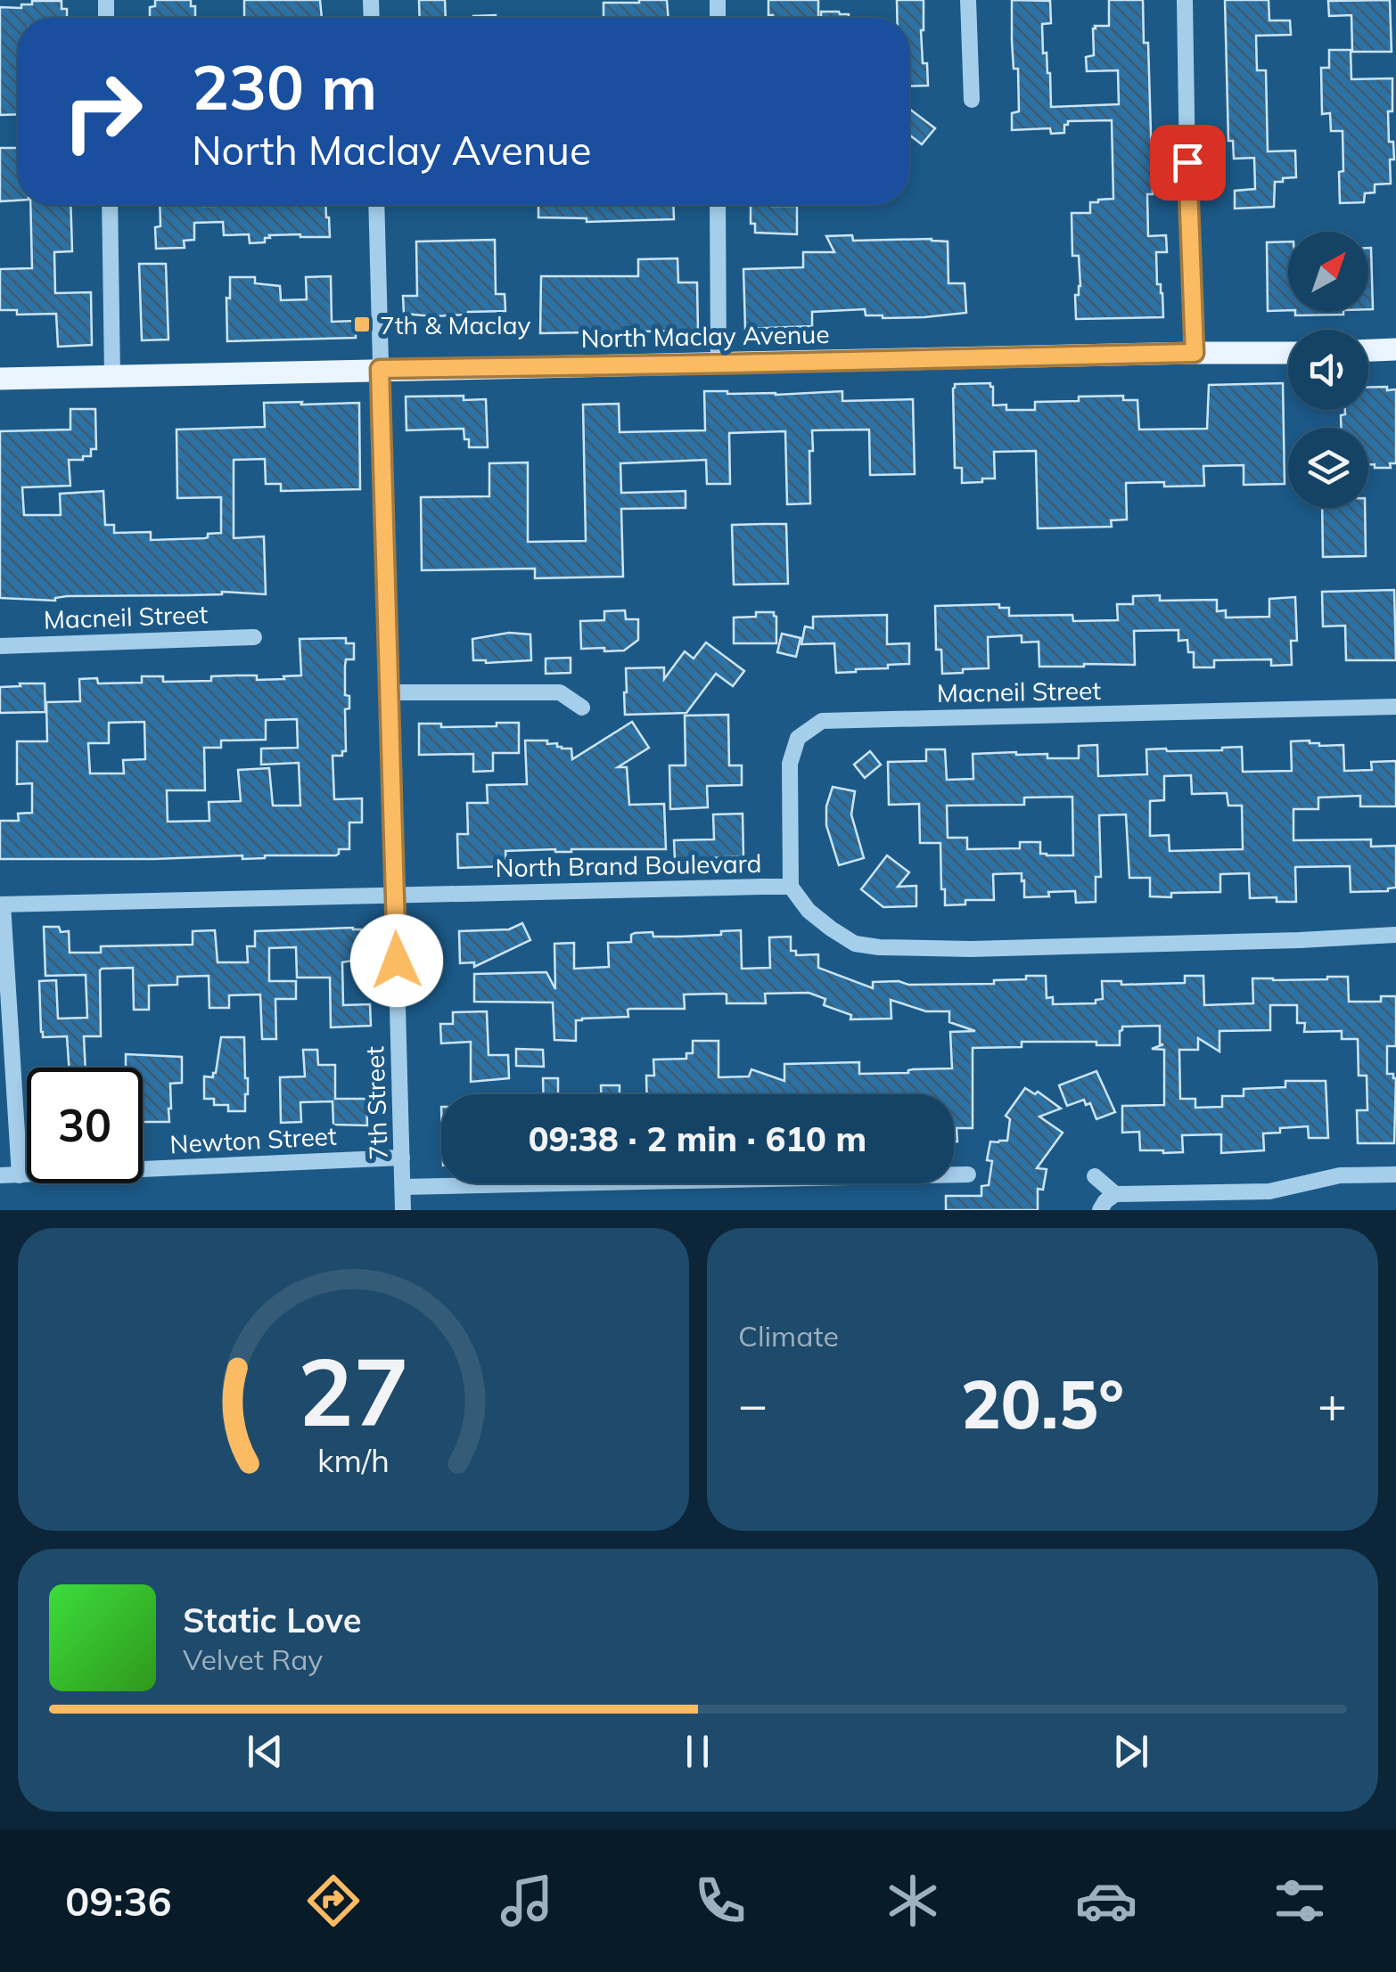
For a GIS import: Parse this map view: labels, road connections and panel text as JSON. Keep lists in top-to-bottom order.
{
  "streets": {
    "main road": ["North Maclay Avenue"],
    "street": [
      "Macneil Street",
      "North Brand Boulevard",
      "7th Street",
      "Newton Street"
    ]
  },
  "crossings": [
    ["North Maclay Avenue", "7th Street"],
    ["Macneil Street", "North Brand Boulevard"],
    ["North Brand Boulevard", "7th Street"],
    ["7th Street", "Newton Street"]
  ],
  "places": {
    "transit": ["7th & Maclay"]
  },
  "north": "top right",
  "page": {
    "turn": ["230 m", "North Maclay Avenue"],
    "limit": "30",
    "trip": "09:38 · 2 min · 610 m",
    "tile": "Climate",
    "heat": ["−", "20.5°", "+"],
    "song": ["Static Love", "Velvet Ray"],
    "tabs": "09:36",
    "gauge": ["27", "km/h"]
  }
}
